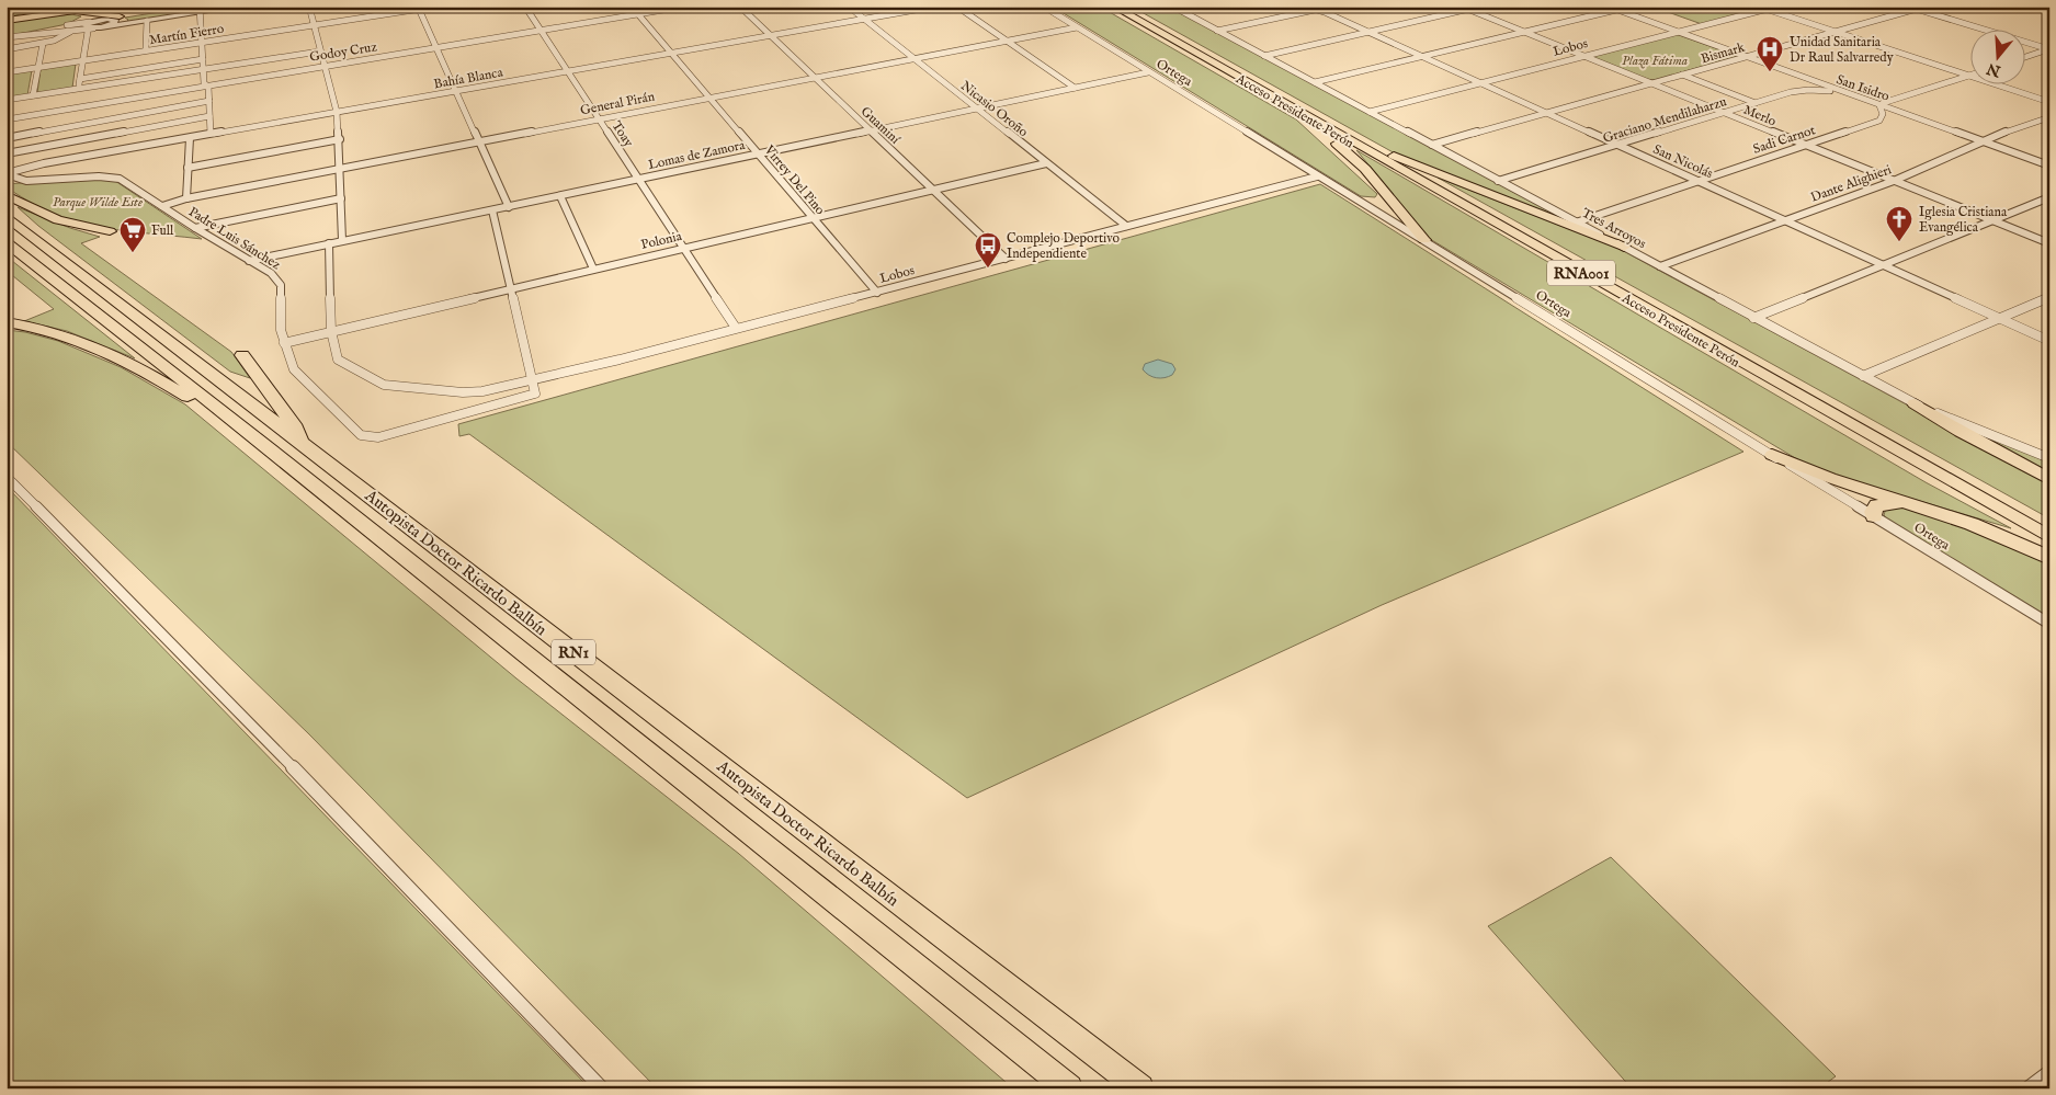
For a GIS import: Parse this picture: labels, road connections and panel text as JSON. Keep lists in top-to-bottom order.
{
  "streets": {
    "highway": [
      "Acceso Presidente Perón",
      "RNA001",
      "Autopista Doctor Ricardo Balbín",
      "RN1"
    ],
    "street": [
      "Martín Fierro",
      "Lobos",
      "Godoy Cruz",
      "Bismark",
      "Ortega",
      "Bahía Blanca",
      "San Isidro",
      "General Pirán",
      "Nicasio Oroño",
      "Merlo",
      "Graciano Mendilaharzu",
      "Guaminí",
      "Toay",
      "Sadi Carnot",
      "Lomas de Zamora",
      "San Nicolás",
      "Virrey Del Pino",
      "Dante Alighieri",
      "Tres Arroyos",
      "Padre Luis Sánchez",
      "Polonia"
    ]
  },
  "crossings": [
    ["Lobos", "Ortega"],
    ["Lobos", "San Isidro"],
    ["Lobos", "Nicasio Oroño"],
    ["Lobos", "Merlo"],
    ["Lobos", "Guaminí"],
    ["Lobos", "Toay"],
    ["Lobos", "Lomas de Zamora"],
    ["Lobos", "San Nicolás"],
    ["Lobos", "Virrey Del Pino"],
    ["Lobos", "Tres Arroyos"],
    ["Lobos", "Padre Luis Sánchez"],
    ["Lobos", "Polonia"],
    ["Godoy Cruz", "Toay"],
    ["Godoy Cruz", "Virrey Del Pino"],
    ["Bismark", "San Isidro"],
    ["Bismark", "Merlo"],
    ["Bismark", "San Nicolás"],
    ["Bismark", "Tres Arroyos"],
    ["Ortega", "General Pirán"],
    ["Ortega", "Lomas de Zamora"],
    ["Bahía Blanca", "Nicasio Oroño"],
    ["Bahía Blanca", "Guaminí"],
    ["Bahía Blanca", "Toay"],
    ["Bahía Blanca", "Virrey Del Pino"],
    ["Bahía Blanca", "Padre Luis Sánchez"],
    ["San Isidro", "Graciano Mendilaharzu"],
    ["San Isidro", "Sadi Carnot"],
    ["San Isidro", "Dante Alighieri"],
    ["General Pirán", "Nicasio Oroño"],
    ["General Pirán", "Guaminí"],
    ["General Pirán", "Toay"],
    ["General Pirán", "Virrey Del Pino"],
    ["General Pirán", "Padre Luis Sánchez"],
    ["Nicasio Oroño", "Lomas de Zamora"],
    ["Nicasio Oroño", "Polonia"],
    ["Merlo", "Graciano Mendilaharzu"],
    ["Merlo", "Sadi Carnot"],
    ["Merlo", "Dante Alighieri"],
    ["Graciano Mendilaharzu", "San Nicolás"],
    ["Graciano Mendilaharzu", "Tres Arroyos"],
    ["Guaminí", "Lomas de Zamora"],
    ["Guaminí", "Polonia"],
    ["Toay", "Lomas de Zamora"],
    ["Toay", "Polonia"],
    ["Sadi Carnot", "San Nicolás"],
    ["Sadi Carnot", "Tres Arroyos"],
    ["Lomas de Zamora", "Virrey Del Pino"],
    ["Lomas de Zamora", "Padre Luis Sánchez"],
    ["San Nicolás", "Dante Alighieri"],
    ["Virrey Del Pino", "Polonia"],
    ["Dante Alighieri", "Tres Arroyos"],
    ["Padre Luis Sánchez", "Polonia"]
  ],
  "parks": ["Plaza Fátima", "Parque Wilde Este"],
  "places": {
    "hospital": ["Unidad Sanitaria Dr Raul Salvarredy"],
    "church": ["Iglesia Cristiana Evangélica"],
    "supermarket": ["Full"],
    "bus stop": ["Complejo Deportivo Independiente"]
  },
  "north": "bottom"
}
